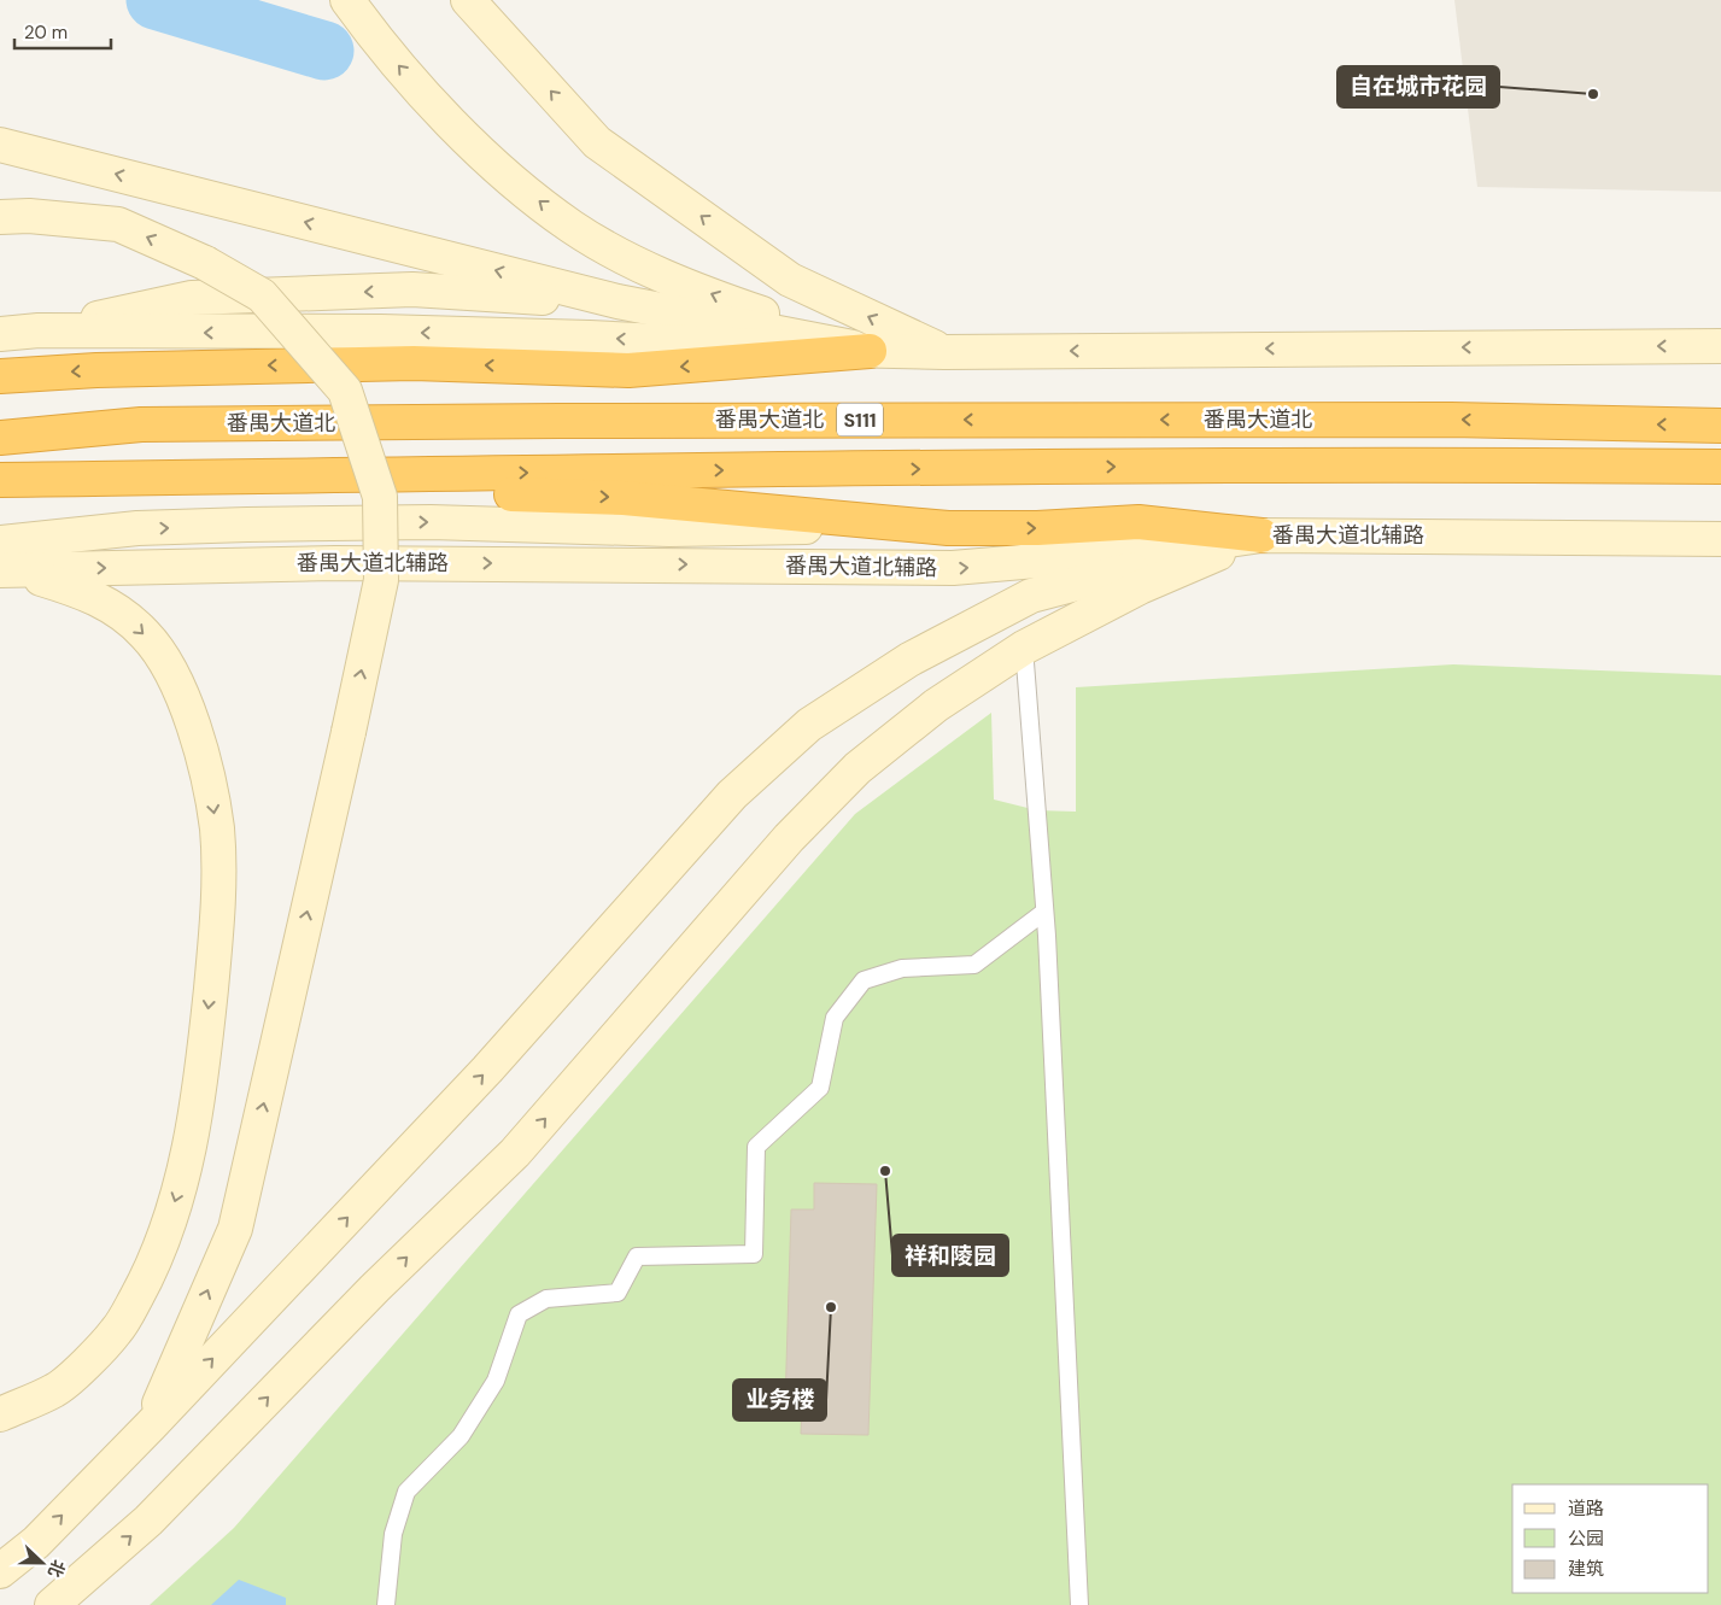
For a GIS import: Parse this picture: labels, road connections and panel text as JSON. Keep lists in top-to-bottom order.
{
  "streets": {
    "highway": ["番禺大道北", "S111"],
    "main road": ["番禺大道北辅路"]
  },
  "places": ["自在城市花园", "祥和陵园", "业务楼"],
  "legend": ["道路", "公园", "建筑"],
  "scale_bar": "20 m",
  "north": "right"
}
